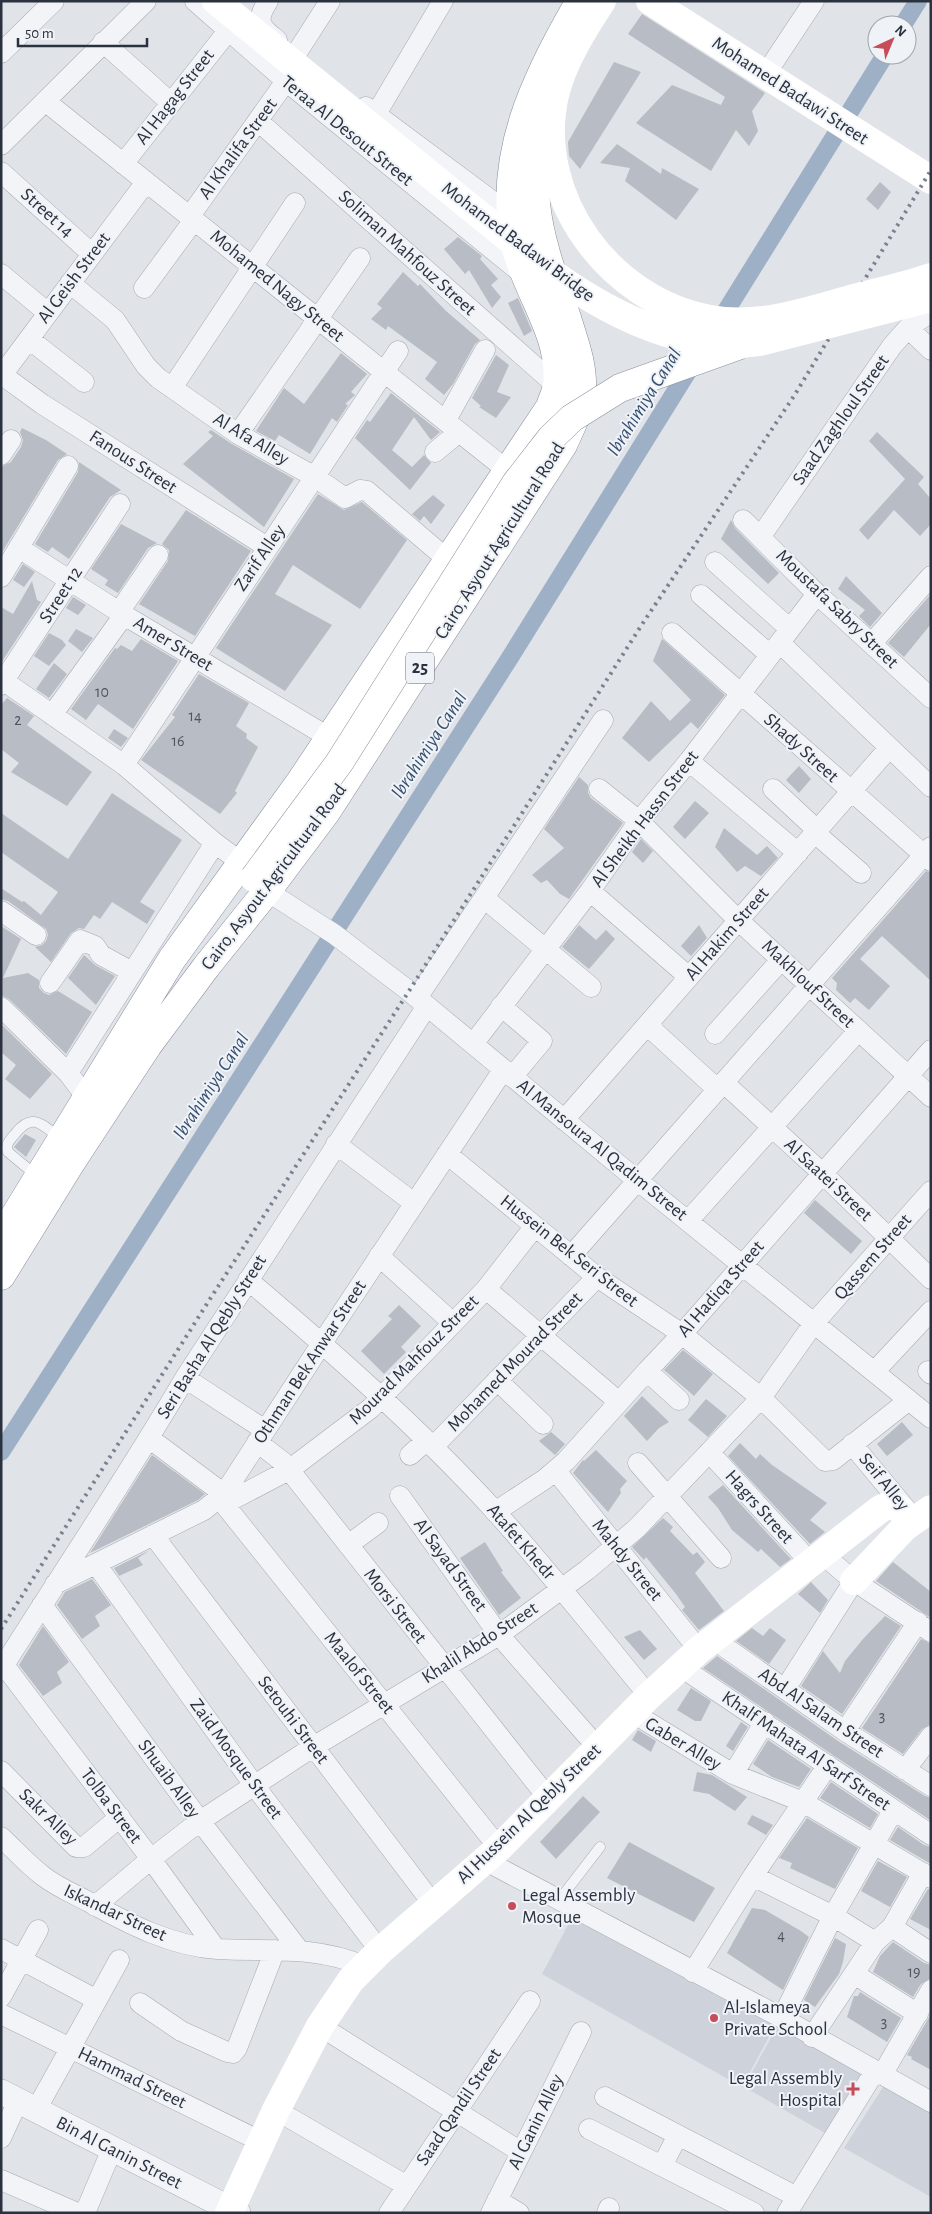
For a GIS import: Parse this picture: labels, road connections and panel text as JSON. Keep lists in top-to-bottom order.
{
  "streets": {
    "main road": [
      "Mohamed Badawi Street",
      "Mohamed Badawi Bridge",
      "Cairo, Asyout Agricultural Road",
      "25",
      "Al Hussein Al Qebly Street"
    ],
    "street": [
      "Al Hagag Street",
      "Teraa Al Desout Street",
      "Al Khalifa Street",
      "Street 14",
      "Soliman Mahfouz Street",
      "Al Geish Street",
      "Mohamed Nagy Street",
      "Saad Zaghloul Street",
      "Al Afa Alley",
      "Fanous Street",
      "Zarif Alley",
      "Street 12",
      "Moustafa Sabry Street",
      "Amer Street",
      "Shady Street",
      "Al Sheikh Hassn Street",
      "Al Hakim Street",
      "Makhlouf Street",
      "Al Mansoura Al Qadim Street",
      "Al Saatei Street",
      "Hussein Bek Seri Street",
      "Qassem Street",
      "Al Hadiqa Street",
      "Seri Basha Al Qebly Street",
      "Mourad Mahfouz Street",
      "Othman Bek Anwar Street",
      "Mohamed Mourad Street",
      "Seif Alley",
      "Hagrs Street",
      "Atafet Khedr",
      "Mahdy Street",
      "Al Sayad Street",
      "Morsi Street",
      "Khalil Abdo Street",
      "Maalof Street",
      "Abd Al Salam Street",
      "Setouhi Street",
      "Gaber Alley",
      "Khalf Mahata Al Sarf Street",
      "Zaid Mosque Street",
      "Shuaib Alley",
      "Tolba Street",
      "Sakr Alley",
      "Iskandar Street",
      "Hammad Street",
      "Saad Qandil Street",
      "Al Ganin Alley",
      "Bin Al Ganin Street"
    ]
  },
  "crossings": [
    ["Al Hagag Street", "Teraa Al Desout Street"],
    ["Al Hagag Street", "Mohamed Nagy Street"],
    ["Teraa Al Desout Street", "Al Khalifa Street"],
    ["Teraa Al Desout Street", "Cairo, Asyout Agricultural Road"],
    ["Al Khalifa Street", "Soliman Mahfouz Street"],
    ["Al Khalifa Street", "Mohamed Nagy Street"],
    ["Street 14", "Al Geish Street"],
    ["Soliman Mahfouz Street", "Cairo, Asyout Agricultural Road"],
    ["Al Geish Street", "Mohamed Nagy Street"],
    ["Al Geish Street", "Al Afa Alley"],
    ["Al Geish Street", "Fanous Street"],
    ["Mohamed Nagy Street", "Cairo, Asyout Agricultural Road"],
    ["Mohamed Nagy Street", "Zarif Alley"],
    ["Saad Zaghloul Street", "Moustafa Sabry Street"],
    ["Al Afa Alley", "Cairo, Asyout Agricultural Road"],
    ["Al Afa Alley", "Zarif Alley"],
    ["Fanous Street", "Zarif Alley"],
    ["Cairo, Asyout Agricultural Road", "Amer Street"],
    ["Cairo, Asyout Agricultural Road", "Al Mansoura Al Qadim Street"],
    ["Zarif Alley", "Amer Street"],
    ["Zarif Alley", "Al Mansoura Al Qadim Street"],
    ["Street 12", "Amer Street"],
    ["Street 12", "Al Mansoura Al Qadim Street"],
    ["Moustafa Sabry Street", "Al Sheikh Hassn Street"],
    ["Shady Street", "Al Sheikh Hassn Street"],
    ["Shady Street", "Al Hakim Street"],
    ["Al Sheikh Hassn Street", "Makhlouf Street"],
    ["Al Sheikh Hassn Street", "Al Mansoura Al Qadim Street"],
    ["Al Sheikh Hassn Street", "Othman Bek Anwar Street"],
    ["Al Hakim Street", "Makhlouf Street"],
    ["Al Hakim Street", "Al Mansoura Al Qadim Street"],
    ["Al Hakim Street", "Al Saatei Street"],
    ["Makhlouf Street", "Al Hadiqa Street"],
    ["Al Mansoura Al Qadim Street", "Qassem Street"],
    ["Al Mansoura Al Qadim Street", "Al Hadiqa Street"],
    ["Al Mansoura Al Qadim Street", "Seri Basha Al Qebly Street"],
    ["Al Mansoura Al Qadim Street", "Othman Bek Anwar Street"],
    ["Al Mansoura Al Qadim Street", "Khalil Abdo Street"],
    ["Al Saatei Street", "Qassem Street"],
    ["Al Saatei Street", "Al Hadiqa Street"],
    ["Hussein Bek Seri Street", "Al Hadiqa Street"],
    ["Hussein Bek Seri Street", "Mourad Mahfouz Street"],
    ["Hussein Bek Seri Street", "Othman Bek Anwar Street"],
    ["Hussein Bek Seri Street", "Mohamed Mourad Street"],
    ["Hussein Bek Seri Street", "Seif Alley"],
    ["Hussein Bek Seri Street", "Khalil Abdo Street"],
    ["Qassem Street", "Khalil Abdo Street"],
    ["Al Hadiqa Street", "Atafet Khedr"],
    ["Al Hadiqa Street", "Mahdy Street"],
    ["Seri Basha Al Qebly Street", "Othman Bek Anwar Street"],
    ["Seri Basha Al Qebly Street", "Atafet Khedr"],
    ["Seri Basha Al Qebly Street", "Morsi Street"],
    ["Seri Basha Al Qebly Street", "Maalof Street"],
    ["Seri Basha Al Qebly Street", "Shuaib Alley"],
    ["Seri Basha Al Qebly Street", "Tolba Street"],
    ["Mourad Mahfouz Street", "Othman Bek Anwar Street"],
    ["Mourad Mahfouz Street", "Atafet Khedr"],
    ["Mourad Mahfouz Street", "Morsi Street"],
    ["Mourad Mahfouz Street", "Maalof Street"],
    ["Othman Bek Anwar Street", "Atafet Khedr"],
    ["Othman Bek Anwar Street", "Morsi Street"],
    ["Othman Bek Anwar Street", "Maalof Street"],
    ["Othman Bek Anwar Street", "Setouhi Street"],
    ["Othman Bek Anwar Street", "Zaid Mosque Street"],
    ["Mohamed Mourad Street", "Atafet Khedr"],
    ["Seif Alley", "Al Hussein Al Qebly Street"],
    ["Hagrs Street", "Khalil Abdo Street"],
    ["Hagrs Street", "Al Hussein Al Qebly Street"],
    ["Atafet Khedr", "Khalil Abdo Street"],
    ["Atafet Khedr", "Gaber Alley"],
    ["Atafet Khedr", "Al Hussein Al Qebly Street"],
    ["Mahdy Street", "Khalil Abdo Street"],
    ["Mahdy Street", "Abd Al Salam Street"],
    ["Mahdy Street", "Khalf Mahata Al Sarf Street"],
    ["Mahdy Street", "Al Hussein Al Qebly Street"],
    ["Al Sayad Street", "Khalil Abdo Street"],
    ["Al Sayad Street", "Al Hussein Al Qebly Street"],
    ["Morsi Street", "Khalil Abdo Street"],
    ["Morsi Street", "Al Hussein Al Qebly Street"],
    ["Khalil Abdo Street", "Maalof Street"],
    ["Khalil Abdo Street", "Setouhi Street"],
    ["Khalil Abdo Street", "Zaid Mosque Street"],
    ["Khalil Abdo Street", "Shuaib Alley"],
    ["Khalil Abdo Street", "Tolba Street"],
    ["Khalil Abdo Street", "Iskandar Street"],
    ["Maalof Street", "Al Hussein Al Qebly Street"],
    ["Abd Al Salam Street", "Khalf Mahata Al Sarf Street"],
    ["Abd Al Salam Street", "Al Hussein Al Qebly Street"],
    ["Setouhi Street", "Al Hussein Al Qebly Street"],
    ["Gaber Alley", "Al Hussein Al Qebly Street"],
    ["Khalf Mahata Al Sarf Street", "Al Hussein Al Qebly Street"],
    ["Zaid Mosque Street", "Al Hussein Al Qebly Street"],
    ["Zaid Mosque Street", "Iskandar Street"],
    ["Shuaib Alley", "Iskandar Street"],
    ["Tolba Street", "Sakr Alley"],
    ["Tolba Street", "Iskandar Street"],
    ["Al Hussein Al Qebly Street", "Iskandar Street"],
    ["Al Hussein Al Qebly Street", "Hammad Street"],
    ["Al Hussein Al Qebly Street", "Bin Al Ganin Street"]
  ],
  "water": ["Ibrahimiya Canal"],
  "places": {
    "other": ["Legal Assembly Mosque", "Al-Islameya Private School"],
    "health": ["Legal Assembly Hospital"]
  },
  "house_numbers": [
    "10",
    "14",
    "2",
    "16",
    "3",
    "4",
    "19",
    "3"
  ],
  "scale_bar": "50 m",
  "north": "top right"
}
